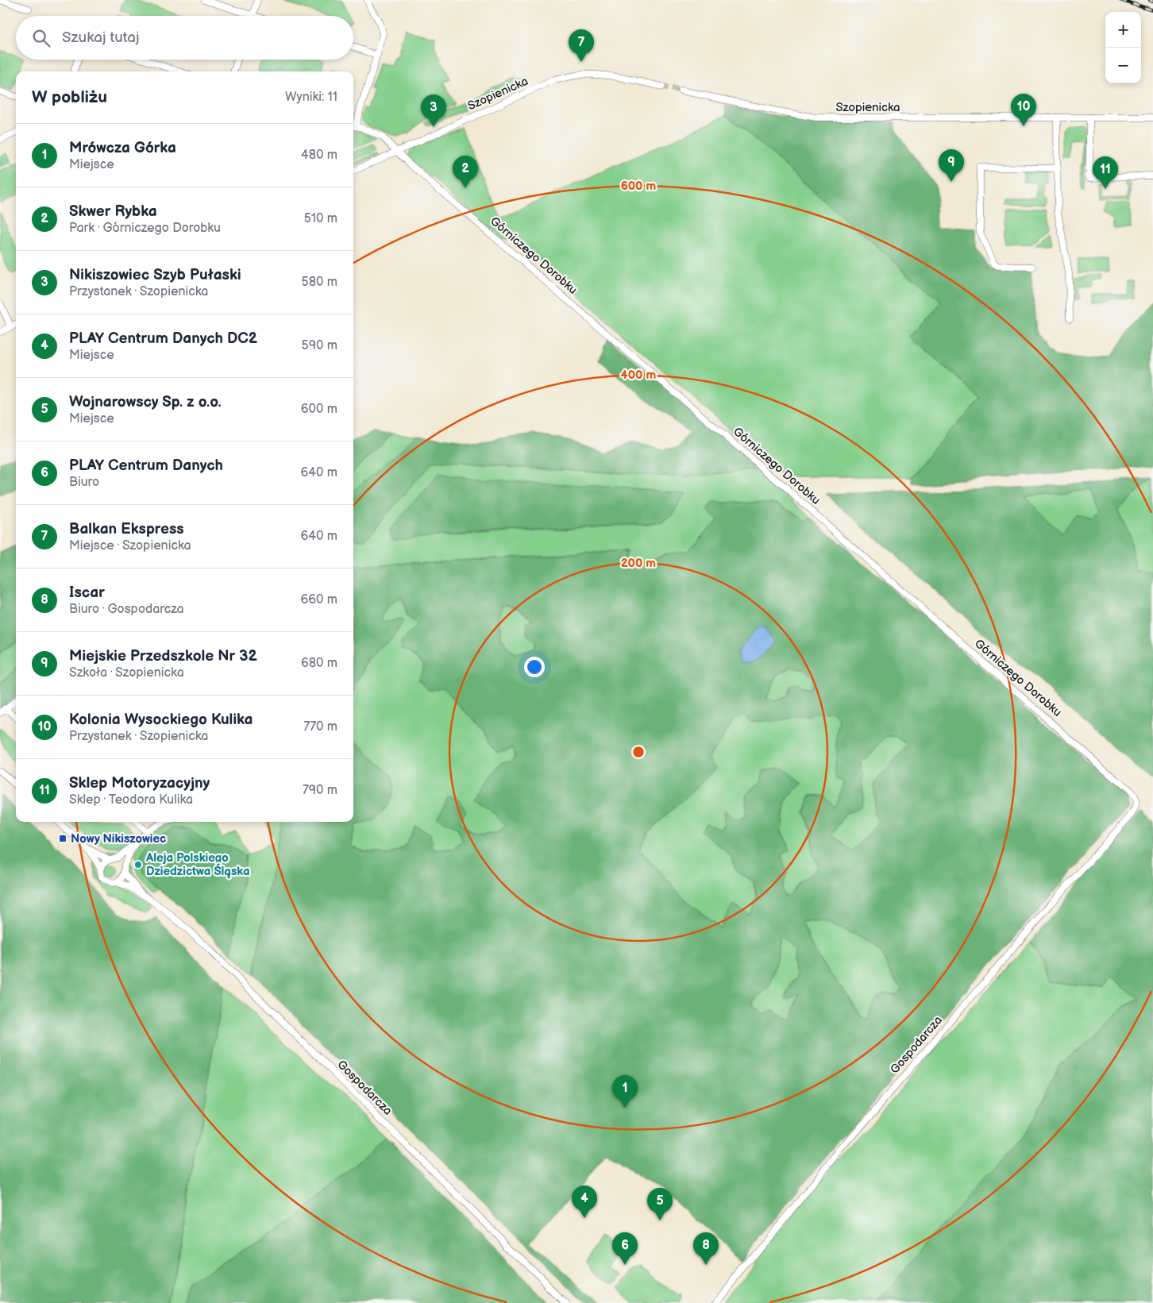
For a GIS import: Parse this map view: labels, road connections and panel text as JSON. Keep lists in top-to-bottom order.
{
  "streets": {
    "street": ["Szopienicka", "Górniczego Dorobku", "Gospodarcza"]
  },
  "crossings": [
    ["Szopienicka", "Górniczego Dorobku"],
    ["Górniczego Dorobku", "Gospodarcza"]
  ],
  "places": {
    "transit": ["Nowy Nikiszowiec"],
    "other": ["Aleja Polskiego Dziedzictwa Śląska"]
  },
  "page": {
    "map_buttons": ["+", "−"],
    "search": "Szukaj tutaj",
    "pins": [
      "7",
      "10",
      "3",
      "9",
      "2",
      "11",
      "1",
      "4",
      "5",
      "6",
      "8"
    ],
    "heading": ["W pobliżu", "Wyniki: 11"],
    "list": [
      {
        "mark": "1",
        "name": "Mrówcza Górka",
        "note": "Miejsce",
        "value": "480 m"
      },
      {
        "mark": "2",
        "name": "Skwer Rybka",
        "note": "Park · Górniczego Dorobku",
        "value": "510 m"
      },
      {
        "mark": "3",
        "name": "Nikiszowiec Szyb Pułaski",
        "note": "Przystanek · Szopienicka",
        "value": "580 m"
      },
      {
        "mark": "4",
        "name": "PLAY Centrum Danych DC2",
        "note": "Miejsce",
        "value": "590 m"
      },
      {
        "mark": "5",
        "name": "Wojnarowscy Sp. z o.o.",
        "note": "Miejsce",
        "value": "600 m"
      },
      {
        "mark": "6",
        "name": "PLAY Centrum Danych",
        "note": "Biuro",
        "value": "640 m"
      },
      {
        "mark": "7",
        "name": "Balkan Ekspress",
        "note": "Miejsce · Szopienicka",
        "value": "640 m"
      },
      {
        "mark": "8",
        "name": "Iscar",
        "note": "Biuro · Gospodarcza",
        "value": "660 m"
      },
      {
        "mark": "9",
        "name": "Miejskie Przedszkole Nr 32",
        "note": "Szkoła · Szopienicka",
        "value": "680 m"
      },
      {
        "mark": "10",
        "name": "Kolonia Wysockiego Kulika",
        "note": "Przystanek · Szopienicka",
        "value": "770 m"
      },
      {
        "mark": "11",
        "name": "Sklep Motoryzacyjny",
        "note": "Sklep · Teodora Kulika",
        "value": "790 m"
      }
    ]
  },
  "rings": ["600 m", "400 m", "200 m"]
}
